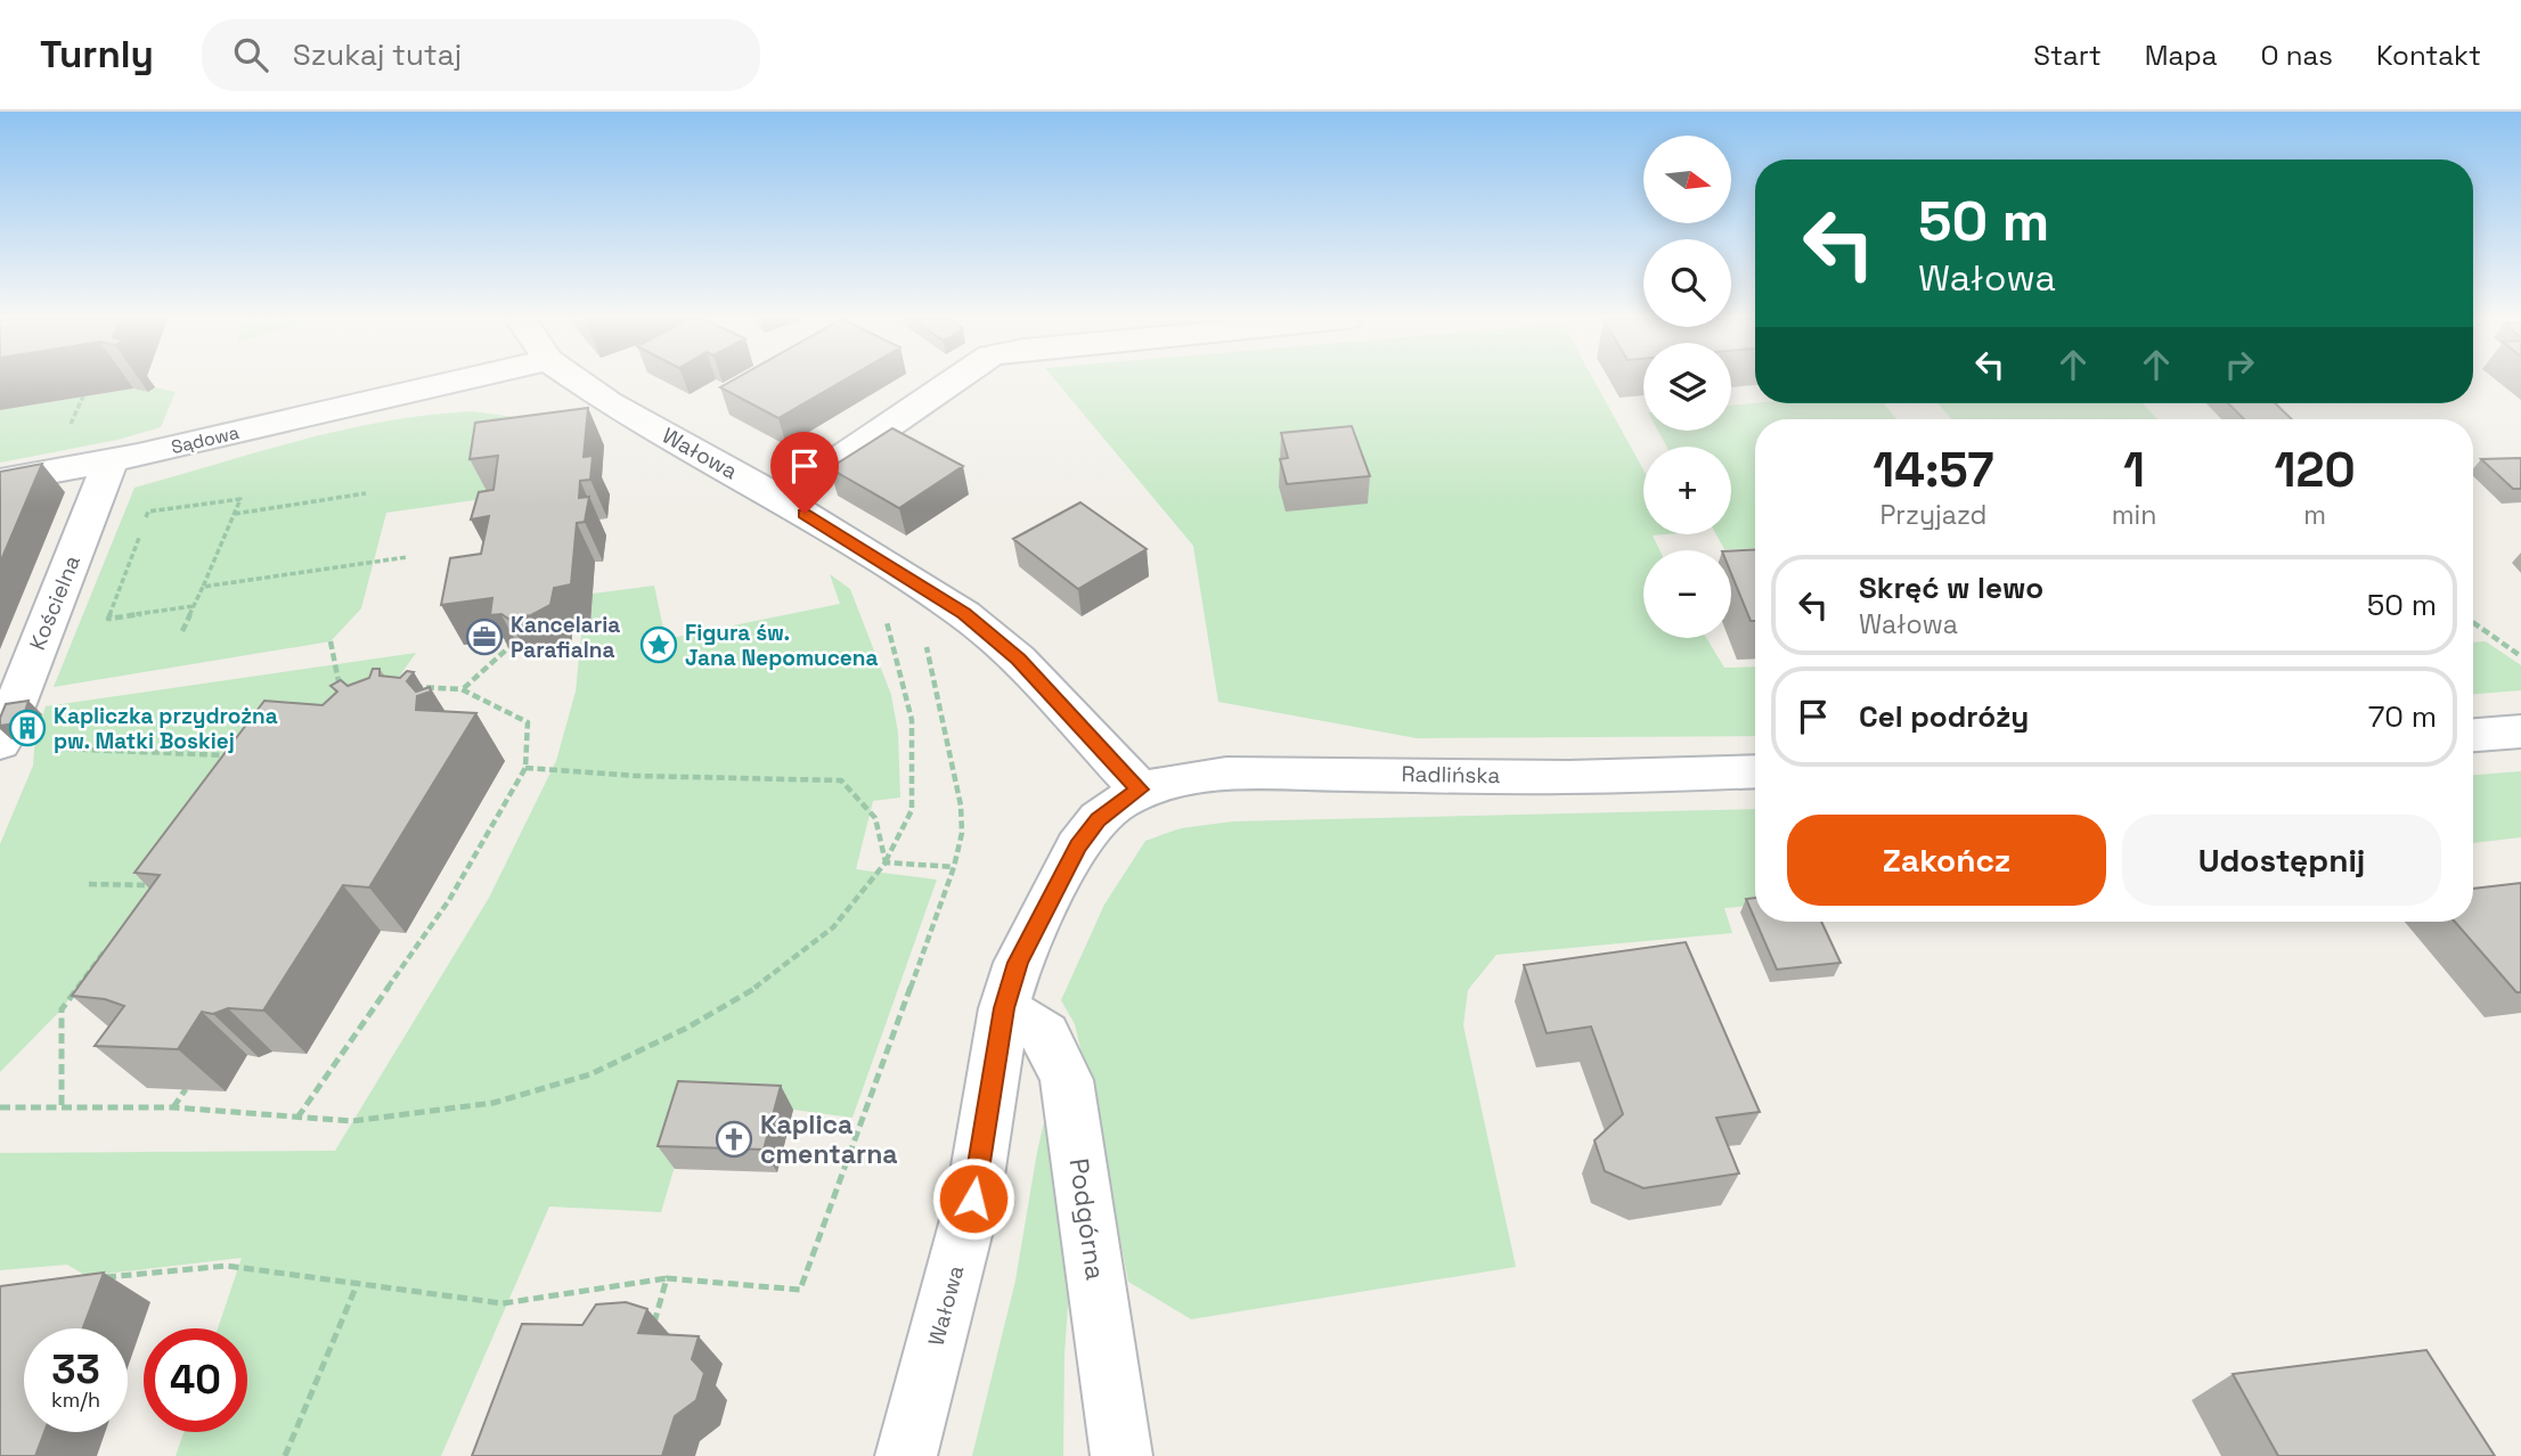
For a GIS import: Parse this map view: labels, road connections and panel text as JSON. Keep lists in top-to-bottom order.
{
  "streets": {
    "street": [
      "Sądowa",
      "Wałowa",
      "Kościelna",
      "Radlińska",
      "Podgórna"
    ]
  },
  "crossings": [
    ["Sądowa", "Kościelna"],
    ["Wałowa", "Radlińska"],
    ["Wałowa", "Podgórna"]
  ],
  "places": {
    "office": ["Kancelaria Parafialna"],
    "place": ["Figura św. Jana Nepomucena"],
    "building": ["Kapliczka przydrożna pw. Matki Boskiej"],
    "church": ["Kaplica cmentarna"]
  },
  "north": "right",
  "page": {
    "header": "Turnly",
    "search": "Szukaj tutaj",
    "nav": [
      "Start",
      "Mapa",
      "O nas",
      "Kontakt"
    ],
    "map_buttons": ["+", "−"],
    "turn": ["50 m", "Wałowa"],
    "eta": [
      "14:57",
      "Przyjazd",
      "1",
      "min",
      "120",
      "m"
    ],
    "list": [
      {
        "name": "Skręć w lewo",
        "note": "Wałowa",
        "value": "50 m"
      },
      {
        "name": "Cel podróży",
        "value": "70 m"
      }
    ],
    "buttons": ["Zakończ", "Udostępnij"],
    "speed": "33 km/h",
    "limit": "40"
  }
}
